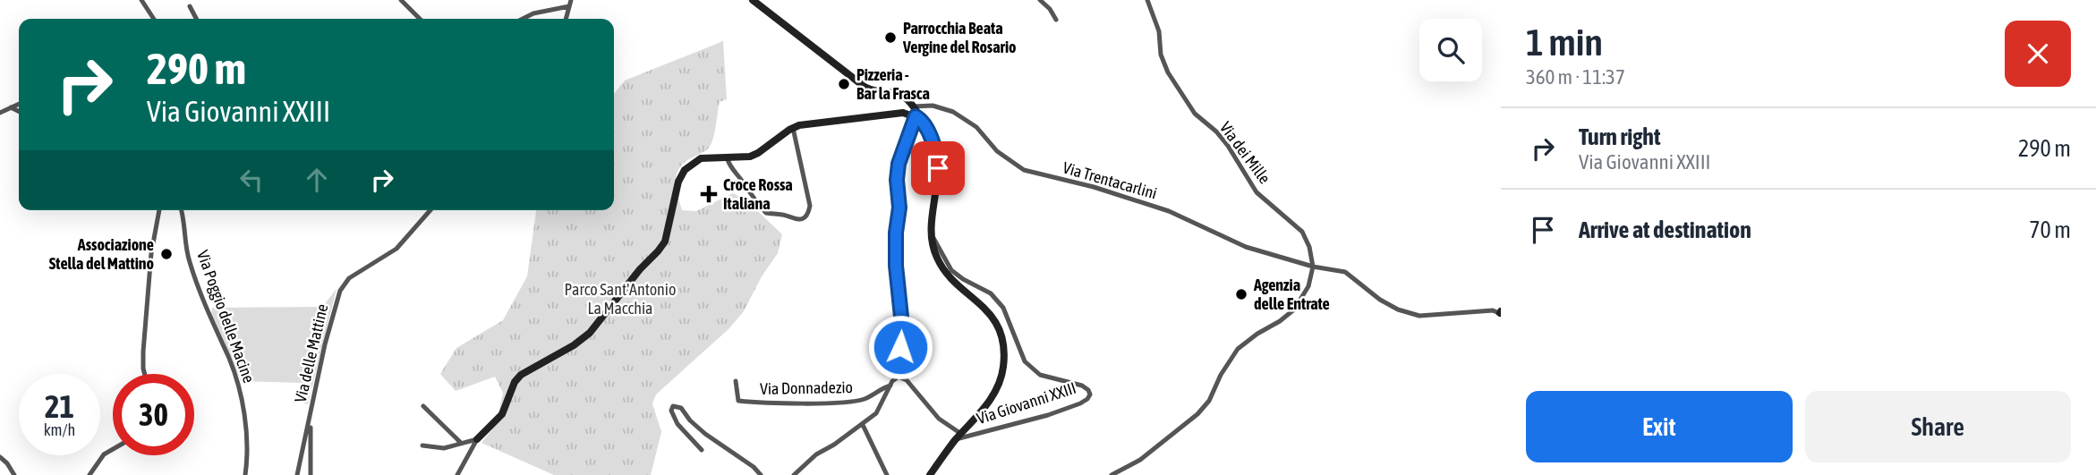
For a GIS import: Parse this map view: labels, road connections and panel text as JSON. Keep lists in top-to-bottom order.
{
  "streets": {
    "street": [
      "Via dei Mille",
      "Via Trentacarlini",
      "Via Poggio delle Macine",
      "Via delle Mattine",
      "Via Donnadezio",
      "Via Giovanni XXIII"
    ]
  },
  "crossings": [
    ["Via dei Mille", "Via Trentacarlini"],
    ["Via Trentacarlini", "Via Giovanni XXIII"]
  ],
  "parks": ["Parco Sant'Antonio La Macchia"],
  "places": {
    "other": [
      "Parrocchia Beata Vergine del Rosario",
      "Pizzeria - Bar la Frasca",
      "Associazione Stella del Mattino",
      "Agenzia delle Entrate"
    ],
    "health": ["Croce Rossa Italiana"]
  },
  "page": {
    "heading": ["1 min", "360 m · 11:37"],
    "turn": ["290 m", "Via Giovanni XXIII"],
    "list": [
      {
        "name": "Turn right",
        "note": "Via Giovanni XXIII",
        "value": "290 m"
      },
      {
        "name": "Arrive at destination",
        "value": "70 m"
      }
    ],
    "speed": "21 km/h",
    "limit": "30",
    "buttons": ["Exit", "Share"]
  }
}
